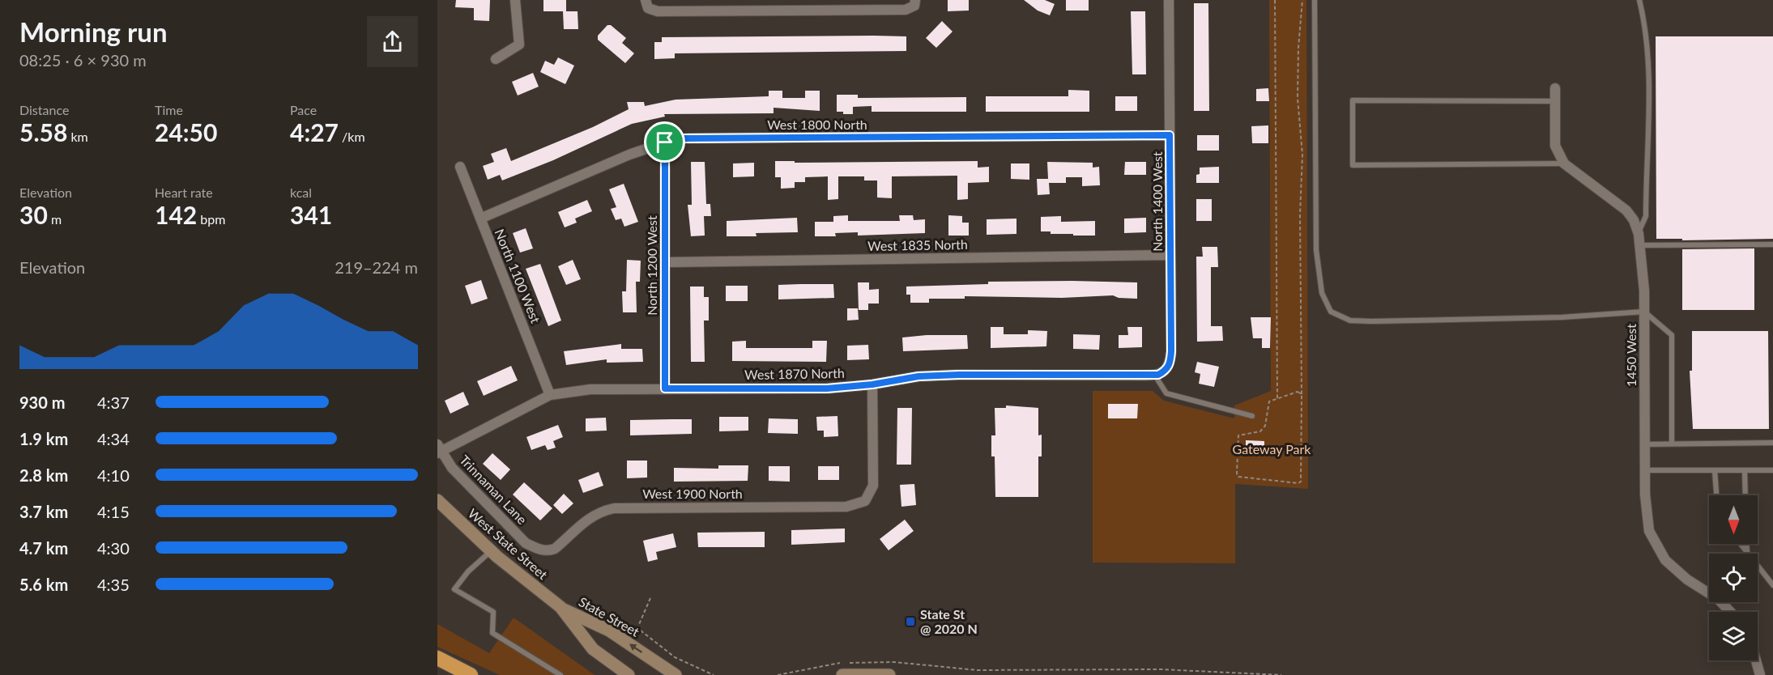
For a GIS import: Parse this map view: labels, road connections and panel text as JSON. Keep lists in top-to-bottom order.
{
  "streets": {
    "main road": ["West State Street", "State Street"],
    "street": [
      "West 1800 North",
      "North 1400 West",
      "West 1835 North",
      "North 1200 West",
      "North 1100 West",
      "1450 West",
      "West 1870 North",
      "Trinnaman Lane",
      "West 1900 North"
    ]
  },
  "crossings": [
    ["West 1800 North", "North 1400 West"],
    ["West 1800 North", "North 1200 West"],
    ["West 1800 North", "North 1100 West"],
    ["North 1400 West", "West 1835 North"],
    ["North 1400 West", "West 1870 North"],
    ["West 1835 North", "North 1200 West"],
    ["North 1200 West", "West 1870 North"],
    ["North 1100 West", "West 1870 North"],
    ["West 1870 North", "Trinnaman Lane"],
    ["West 1870 North", "West 1900 North"],
    ["Trinnaman Lane", "West 1900 North"],
    ["West State Street", "State Street"]
  ],
  "parks": ["Gateway Park"],
  "places": {
    "transit": ["State St @ 2020 N"]
  },
  "north": "bottom",
  "page": {
    "heading": ["Morning run", "08:25 · 6 × 930 m"],
    "stats": [
      ["Distance", "5.58 km"],
      ["Time", "24:50"],
      ["Pace", "4:27 /km"],
      ["Elevation", "30 m"],
      ["Heart rate", "142 bpm"],
      ["kcal", "341"]
    ],
    "chart": ["Elevation", "219–224 m"],
    "list": [
      {
        "name": "930 m",
        "note": "4:37"
      },
      {
        "name": "1.9 km",
        "note": "4:34"
      },
      {
        "name": "2.8 km",
        "note": "4:10"
      },
      {
        "name": "3.7 km",
        "note": "4:15"
      },
      {
        "name": "4.7 km",
        "note": "4:30"
      },
      {
        "name": "5.6 km",
        "note": "4:35"
      }
    ]
  }
}
